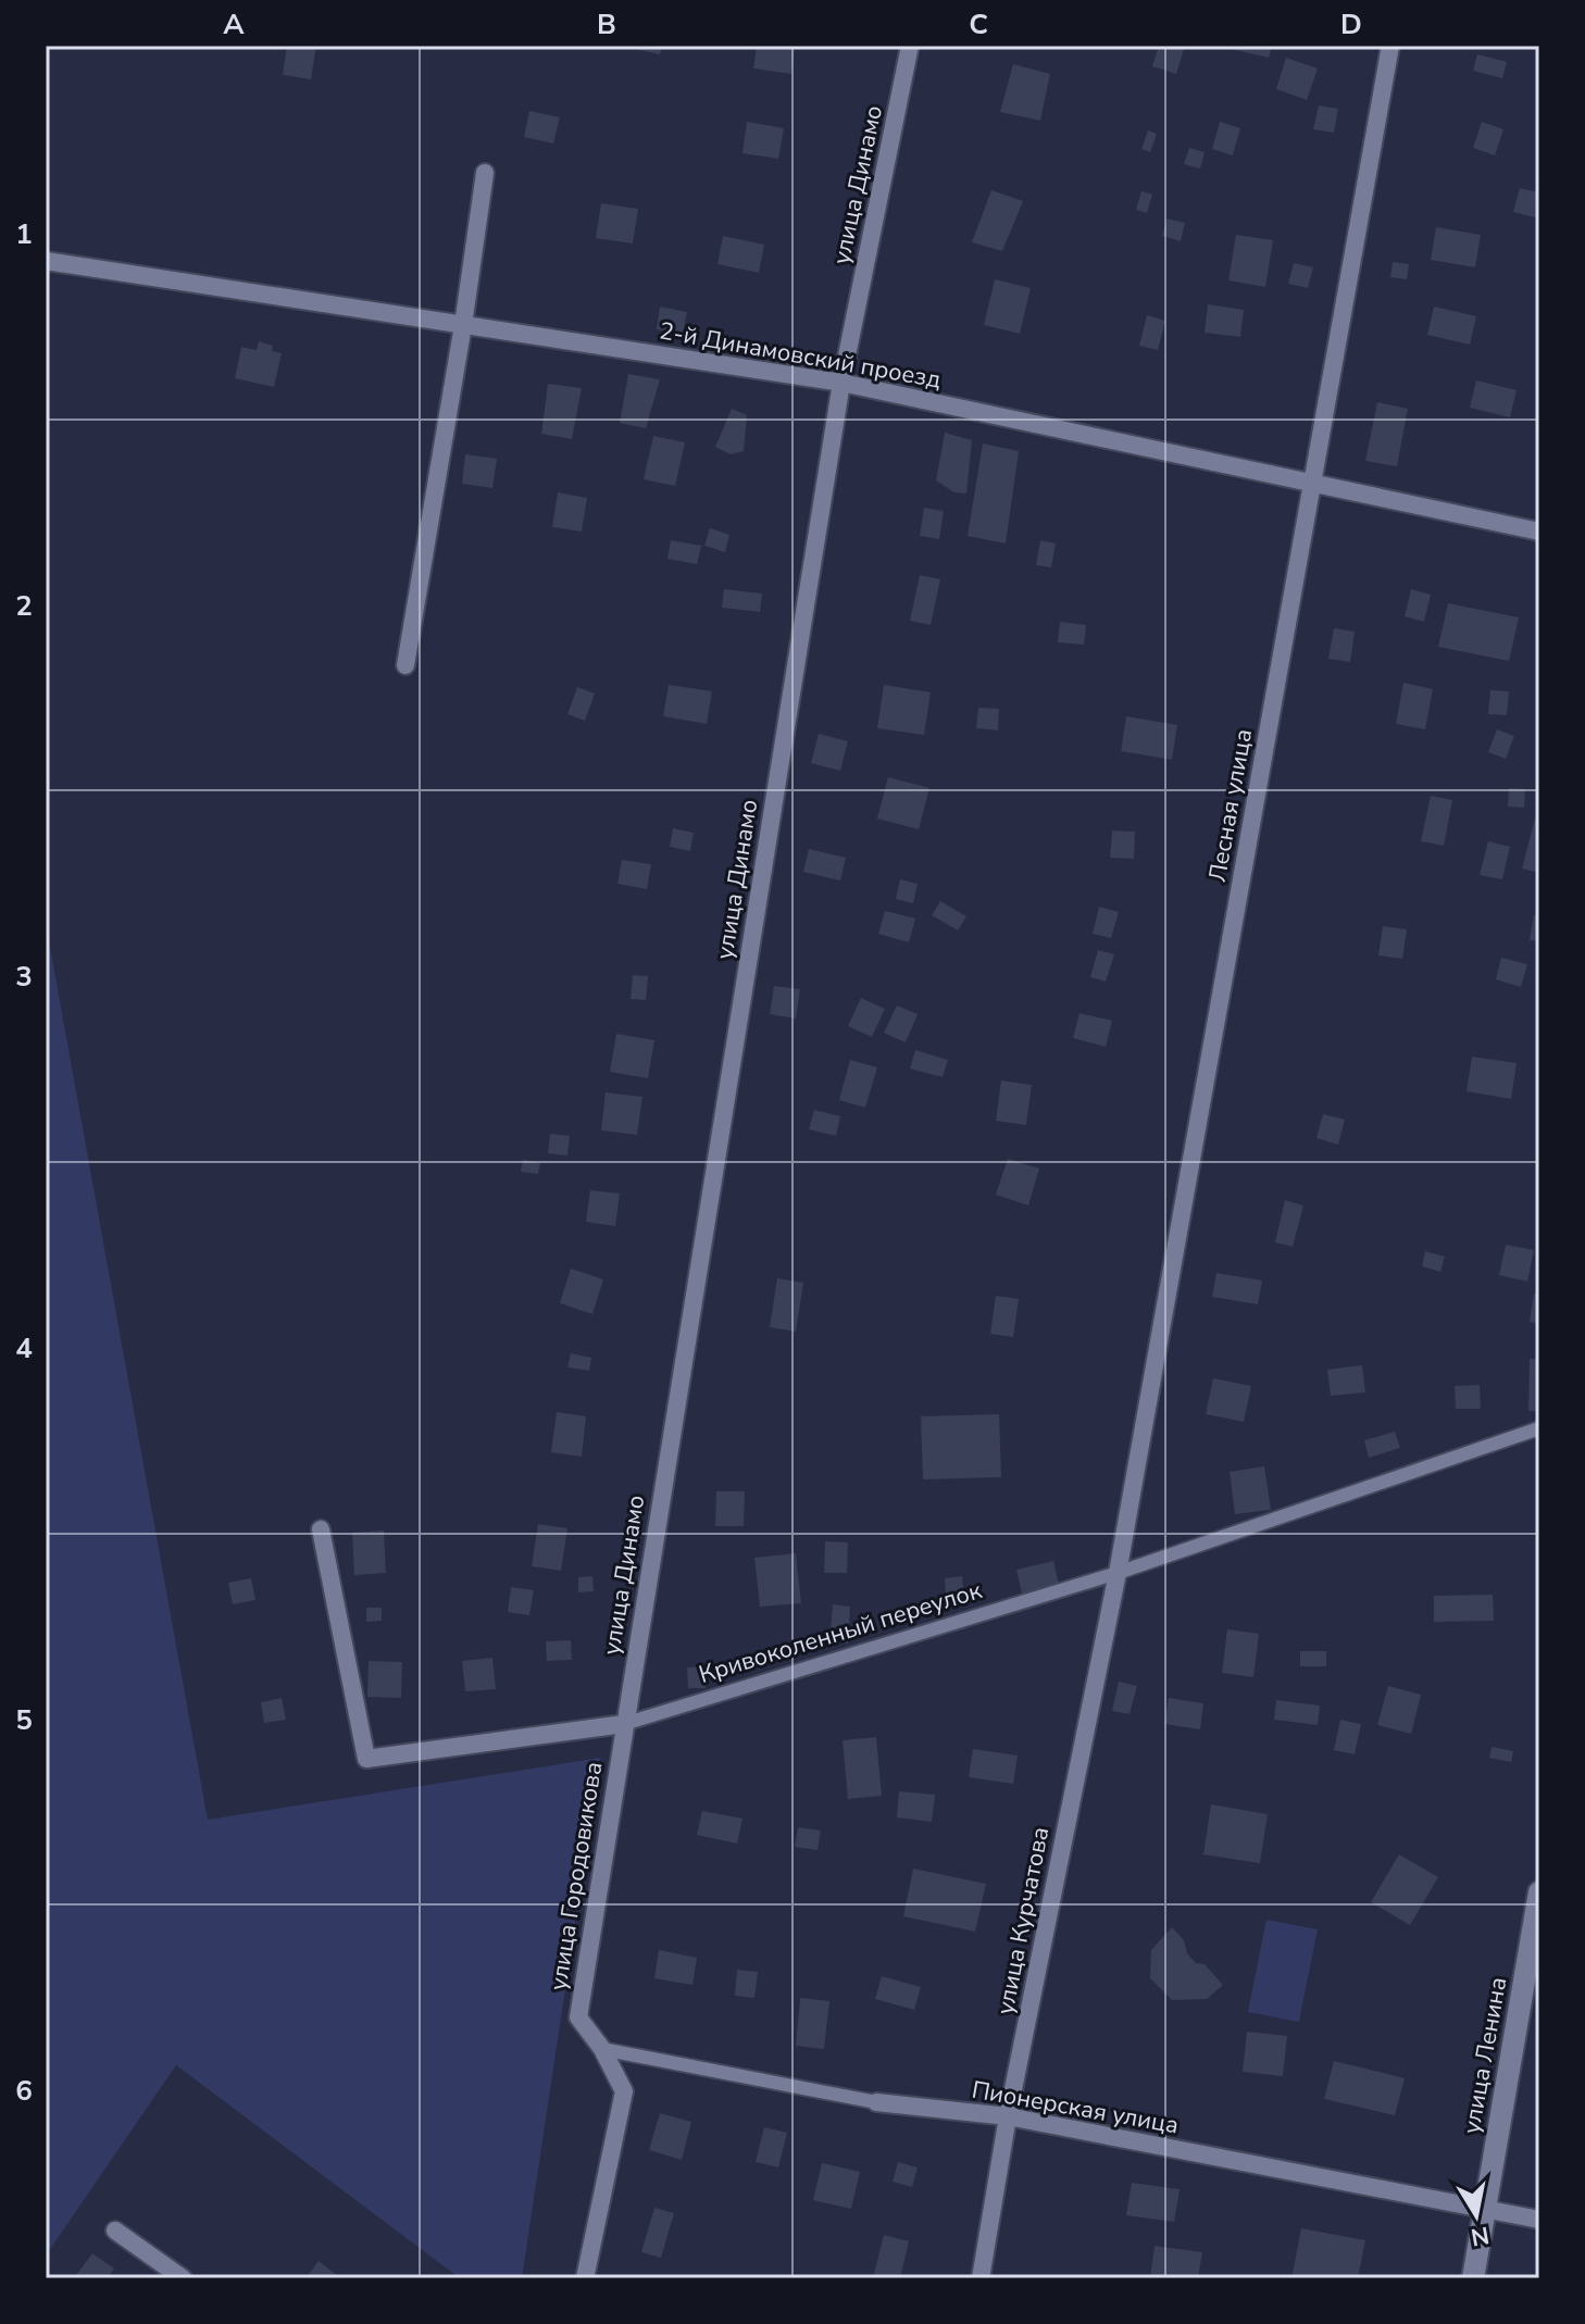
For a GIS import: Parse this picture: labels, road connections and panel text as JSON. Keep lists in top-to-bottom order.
{
  "streets": {
    "street": [
      "улица Динамо",
      "2-й Динамовский проезд",
      "Лесная улица",
      "Кривоколенный переулок",
      "улица Городовикова",
      "улица Курчатова",
      "улица Ленина",
      "Пионерская улица"
    ]
  },
  "crossings": [
    ["улица Динамо", "2-й Динамовский проезд"],
    ["улица Динамо", "Кривоколенный переулок"],
    ["улица Динамо", "улица Городовикова"],
    ["2-й Динамовский проезд", "Лесная улица"],
    ["Лесная улица", "Кривоколенный переулок"],
    ["Лесная улица", "улица Курчатова"],
    ["Кривоколенный переулок", "улица Городовикова"],
    ["Кривоколенный переулок", "улица Курчатова"],
    ["улица Городовикова", "Пионерская улица"],
    ["улица Курчатова", "Пионерская улица"],
    ["улица Ленина", "Пионерская улица"]
  ],
  "north": "bottom",
  "grid": {
    "columns": [
      "A",
      "B",
      "C",
      "D"
    ],
    "rows": [
      "1",
      "2",
      "3",
      "4",
      "5",
      "6"
    ]
  }
}
